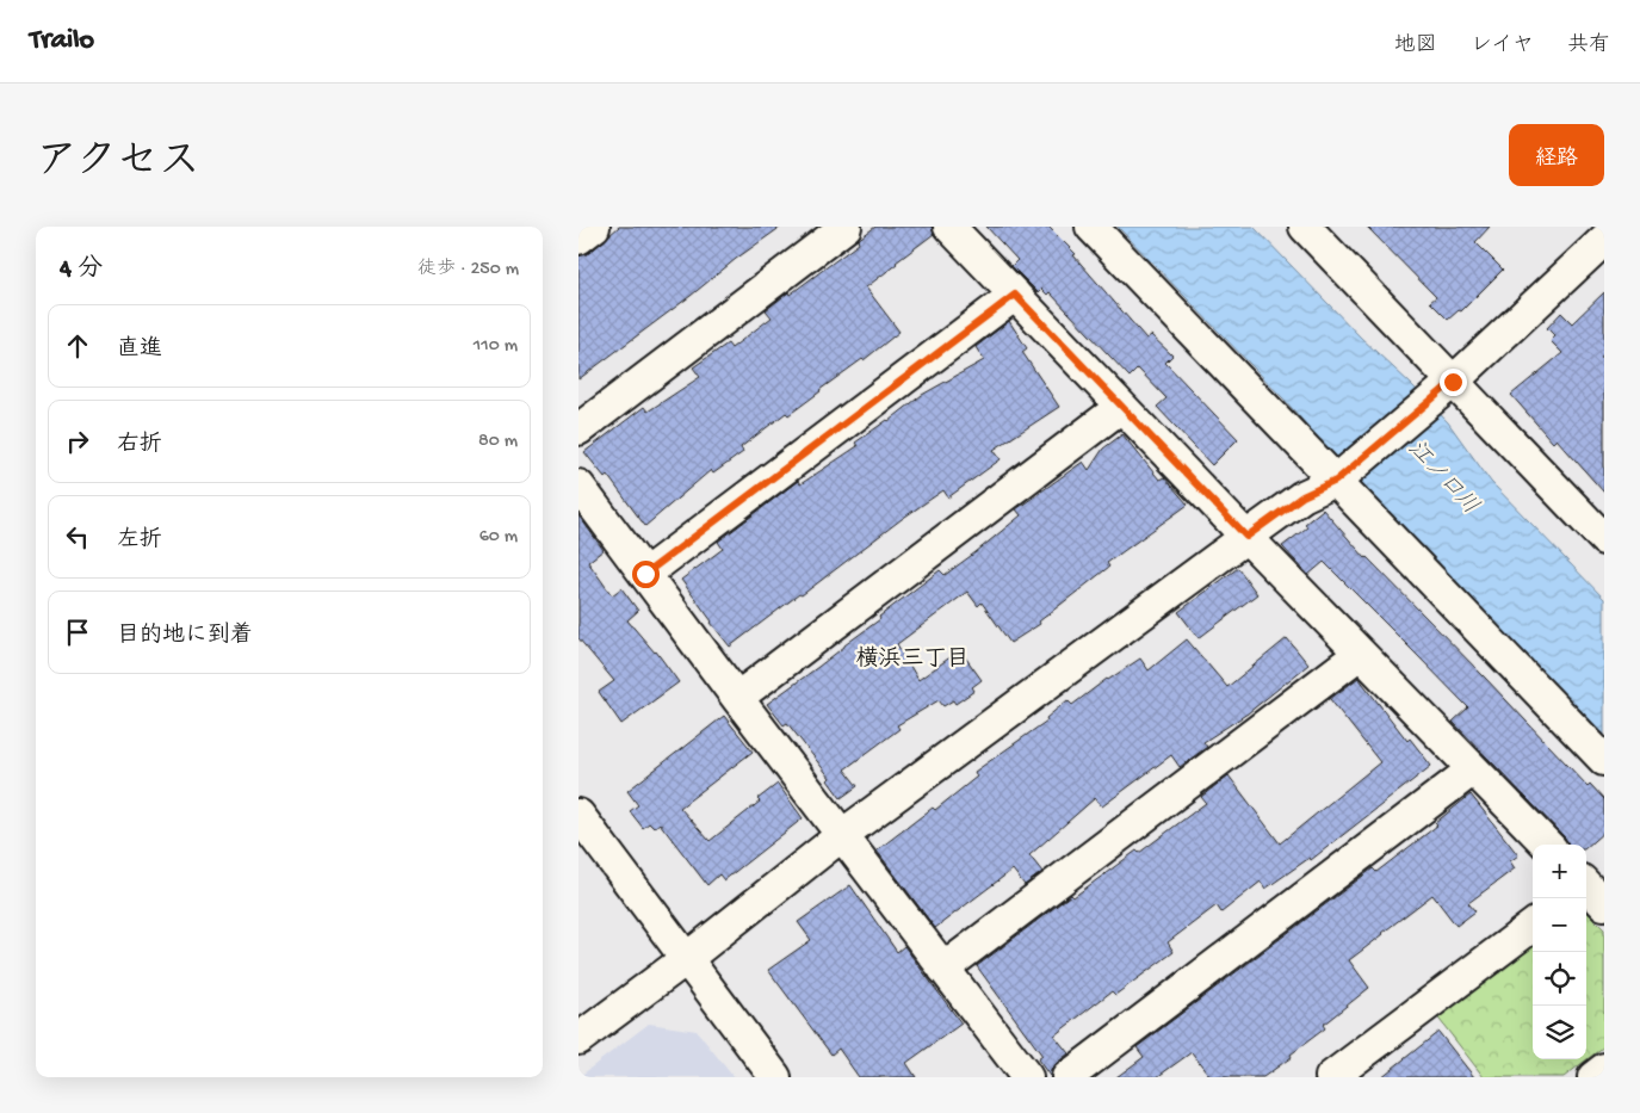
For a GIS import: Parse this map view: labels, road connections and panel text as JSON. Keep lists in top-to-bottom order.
{
  "districts": ["横浜三丁目"],
  "water": ["江ノ口川"],
  "page": {
    "header": "Trailo",
    "nav": ["地図", "レイヤ", "共有"],
    "title": "アクセス",
    "buttons": "経路",
    "heading": ["4 分", "徒歩 · 250 m"],
    "list": [
      ["直進", "110 m"],
      ["右折", "80 m"],
      ["左折", "60 m"],
      "目的地に到着"
    ],
    "map_buttons": ["+", "−"]
  }
}
